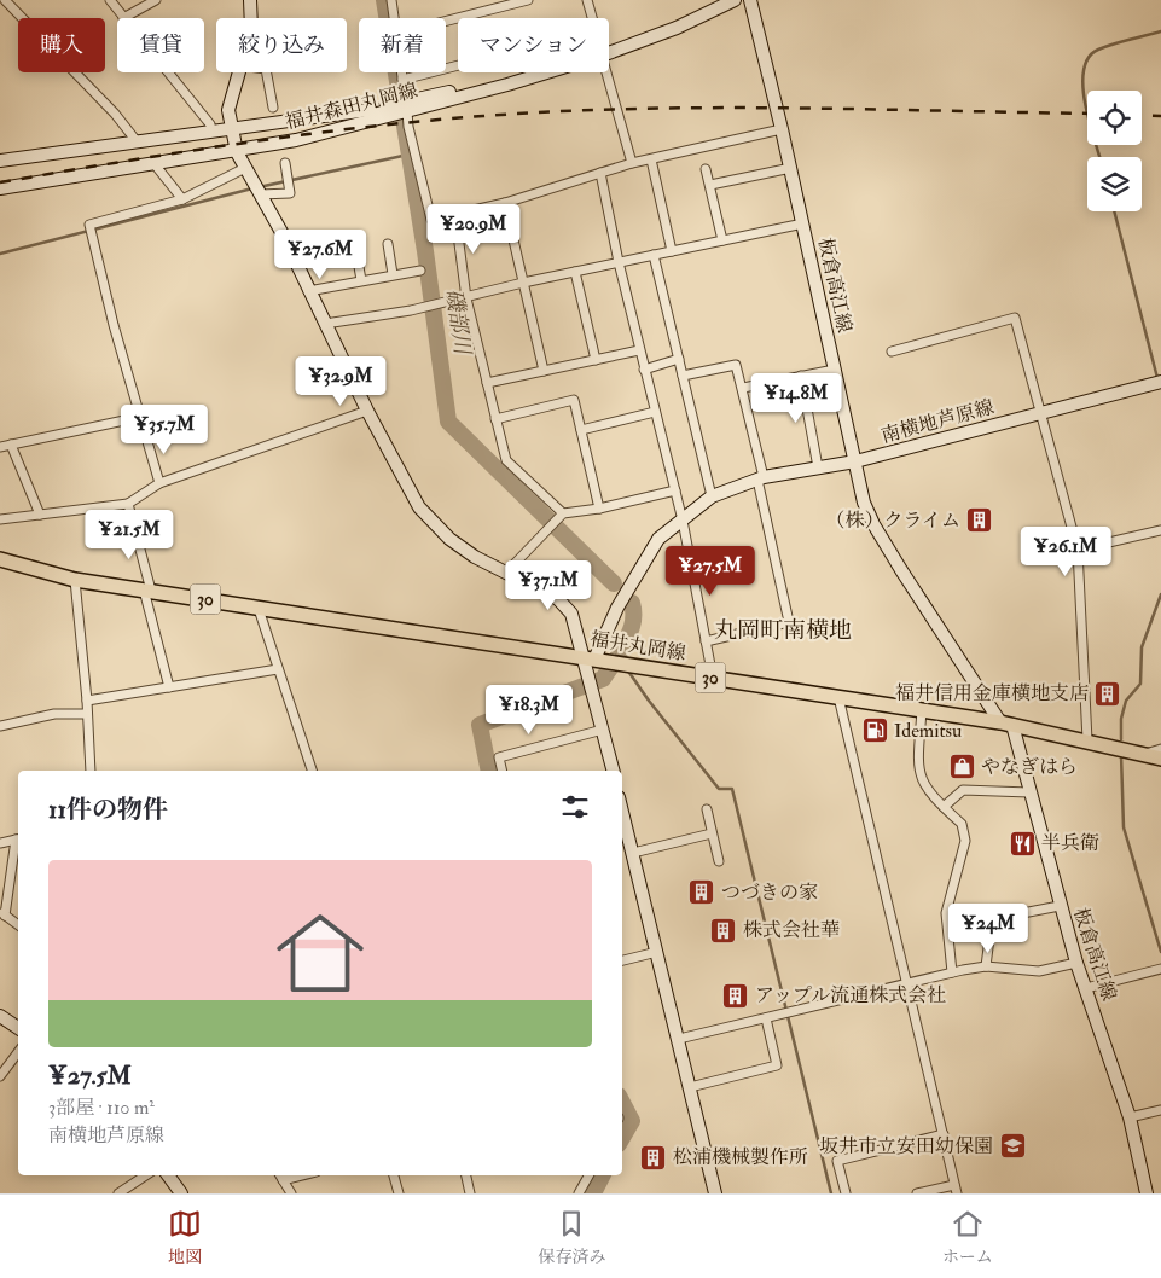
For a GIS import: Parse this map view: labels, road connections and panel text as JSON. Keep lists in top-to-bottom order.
{
  "streets": {
    "main road": [
      "福井森田丸岡線",
      "板倉高江線",
      "南横地芦原線",
      "30",
      "福井丸岡線"
    ]
  },
  "crossings": [
    ["板倉高江線", "南横地芦原線"],
    ["板倉高江線", "福井丸岡線"],
    ["南横地芦原線", "福井丸岡線"]
  ],
  "districts": ["丸岡町南横地"],
  "water": ["磯部川"],
  "places": {
    "building": [
      "（株）クライム",
      "福井信用金庫横地支店",
      "つづきの家",
      "株式会社華",
      "アップル流通株式会社",
      "松浦機械製作所"
    ],
    "fuel station": ["Idemitsu"],
    "shop": ["やなぎはら"],
    "restaurant": ["半兵衛"],
    "school or university": ["坂井市立安田幼保園"]
  },
  "page": {
    "chip": [
      "購入",
      "賃貸",
      "絞り込み",
      "新着",
      "マンション"
    ],
    "price": [
      "¥20.9M",
      "¥27.6M",
      "¥32.9M",
      "¥14.8M",
      "¥35.7M",
      "¥21.5M",
      "¥26.1M",
      "¥27.5M",
      "¥37.1M",
      "¥18.3M",
      "¥24M"
    ],
    "heading": "11件の物件",
    "list": [
      {
        "name": "¥27.5M",
        "note": "3部屋 · 110 m² · 南横地芦原線"
      }
    ],
    "tabs": ["地図", "保存済み", "ホーム"]
  }
}
